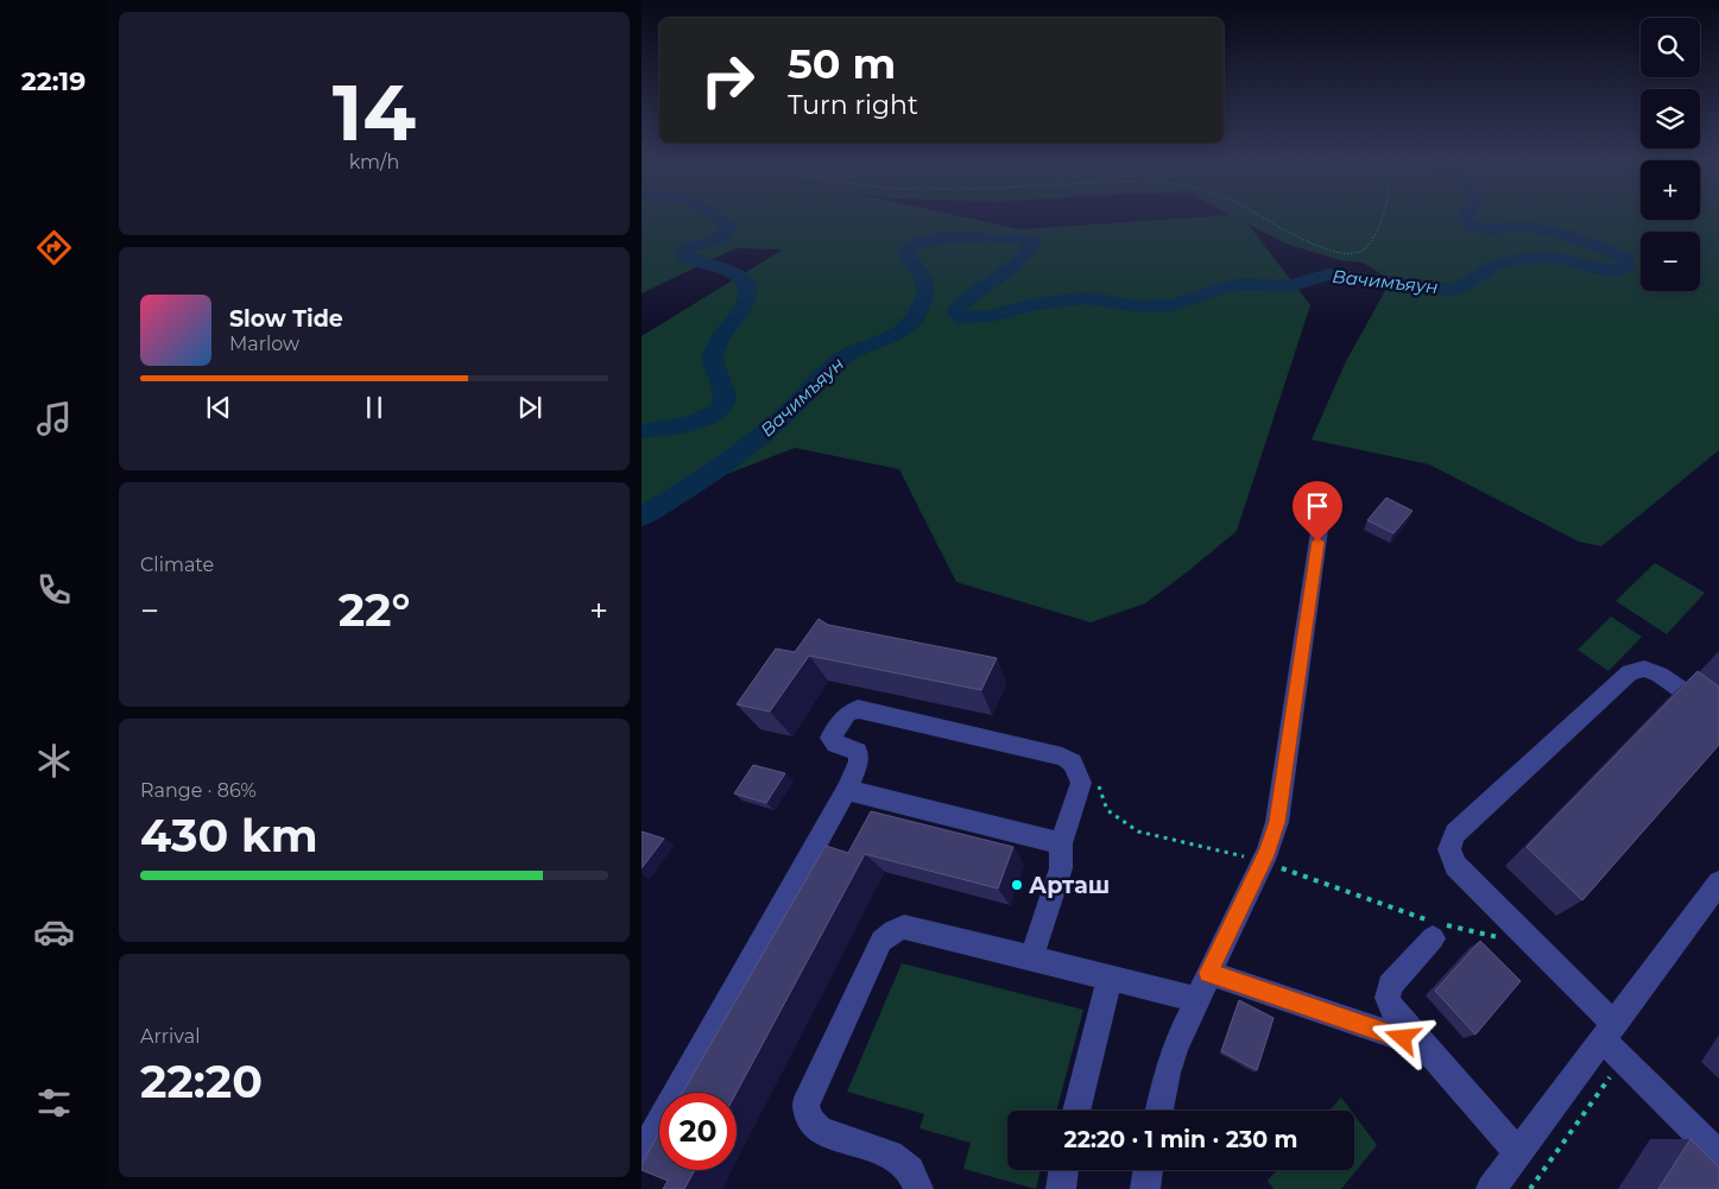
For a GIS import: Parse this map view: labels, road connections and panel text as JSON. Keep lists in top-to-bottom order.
{
  "water": ["Вачимъяун"],
  "places": ["Арташ"],
  "page": {
    "tabs": "22:19",
    "tile": [
      ["14", "km/h"],
      "Climate",
      ["Range · 86%", "430 km"],
      ["Arrival", "22:20"]
    ],
    "map_buttons": ["+", "−"],
    "turn": ["50 m", "Turn right"],
    "song": ["Slow Tide", "Marlow"],
    "heat": ["−", "22°", "+"],
    "limit": "20",
    "trip": "22:20 · 1 min · 230 m"
  }
}
